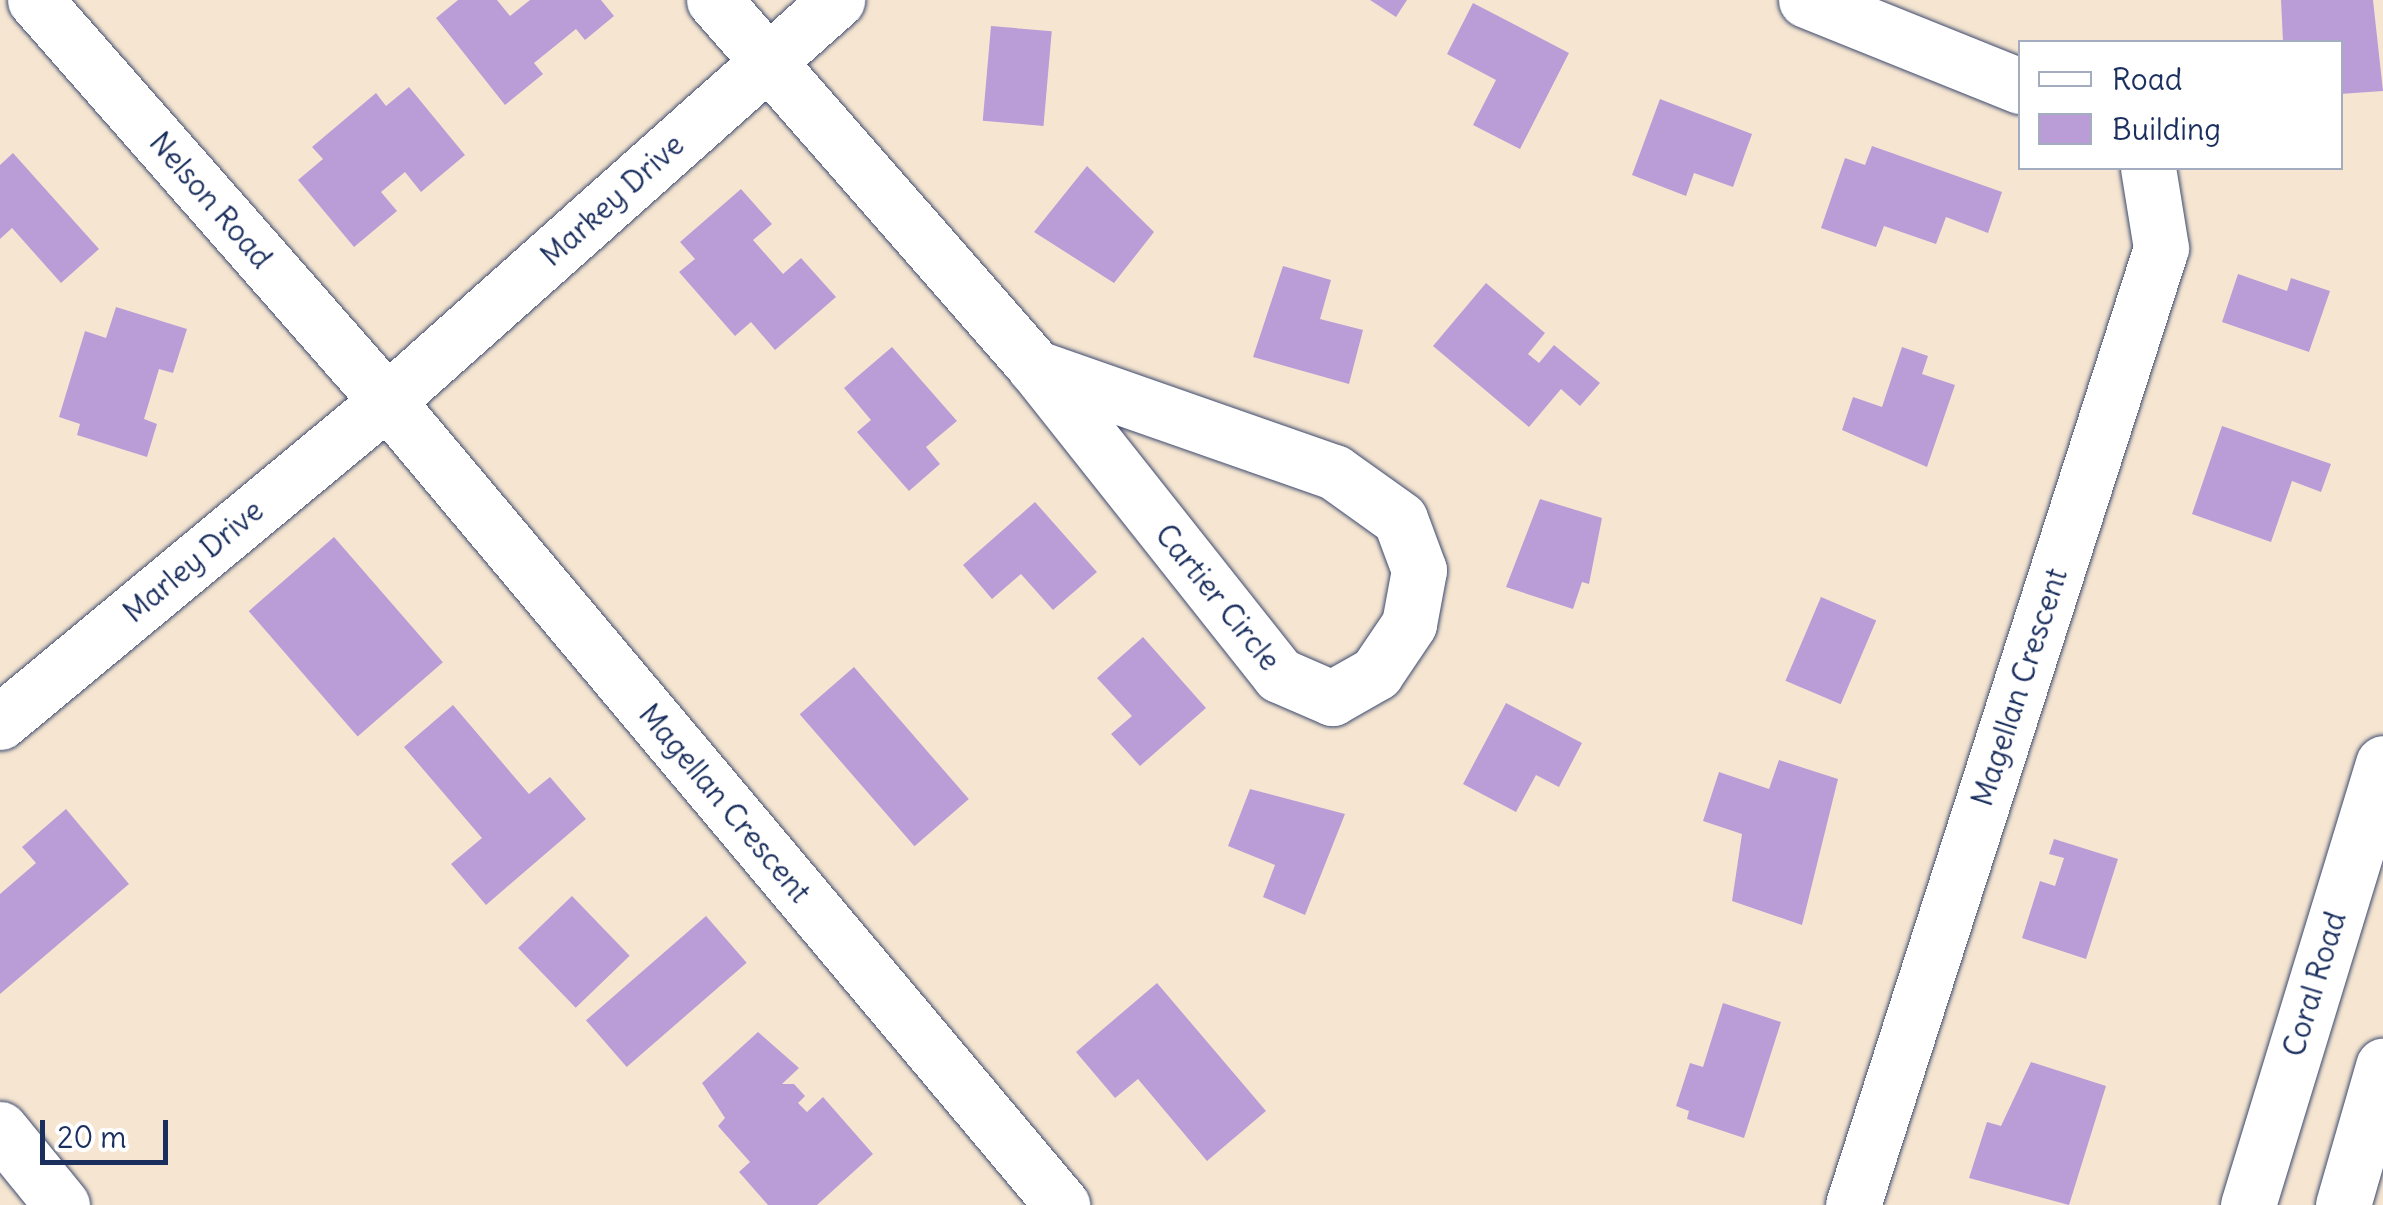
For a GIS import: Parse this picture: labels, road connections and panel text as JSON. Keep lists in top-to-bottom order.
{
  "streets": {
    "street": [
      "Nelson Road",
      "Markey Drive",
      "Marley Drive",
      "Cartier Circle",
      "Magellan Crescent",
      "Coral Road"
    ]
  },
  "crossings": [
    ["Nelson Road", "Markey Drive"],
    ["Nelson Road", "Marley Drive"],
    ["Nelson Road", "Magellan Crescent"],
    ["Markey Drive", "Marley Drive"],
    ["Markey Drive", "Cartier Circle"],
    ["Markey Drive", "Magellan Crescent"],
    ["Marley Drive", "Magellan Crescent"]
  ],
  "legend": ["Road", "Building"],
  "scale_bar": "20 m"
}
